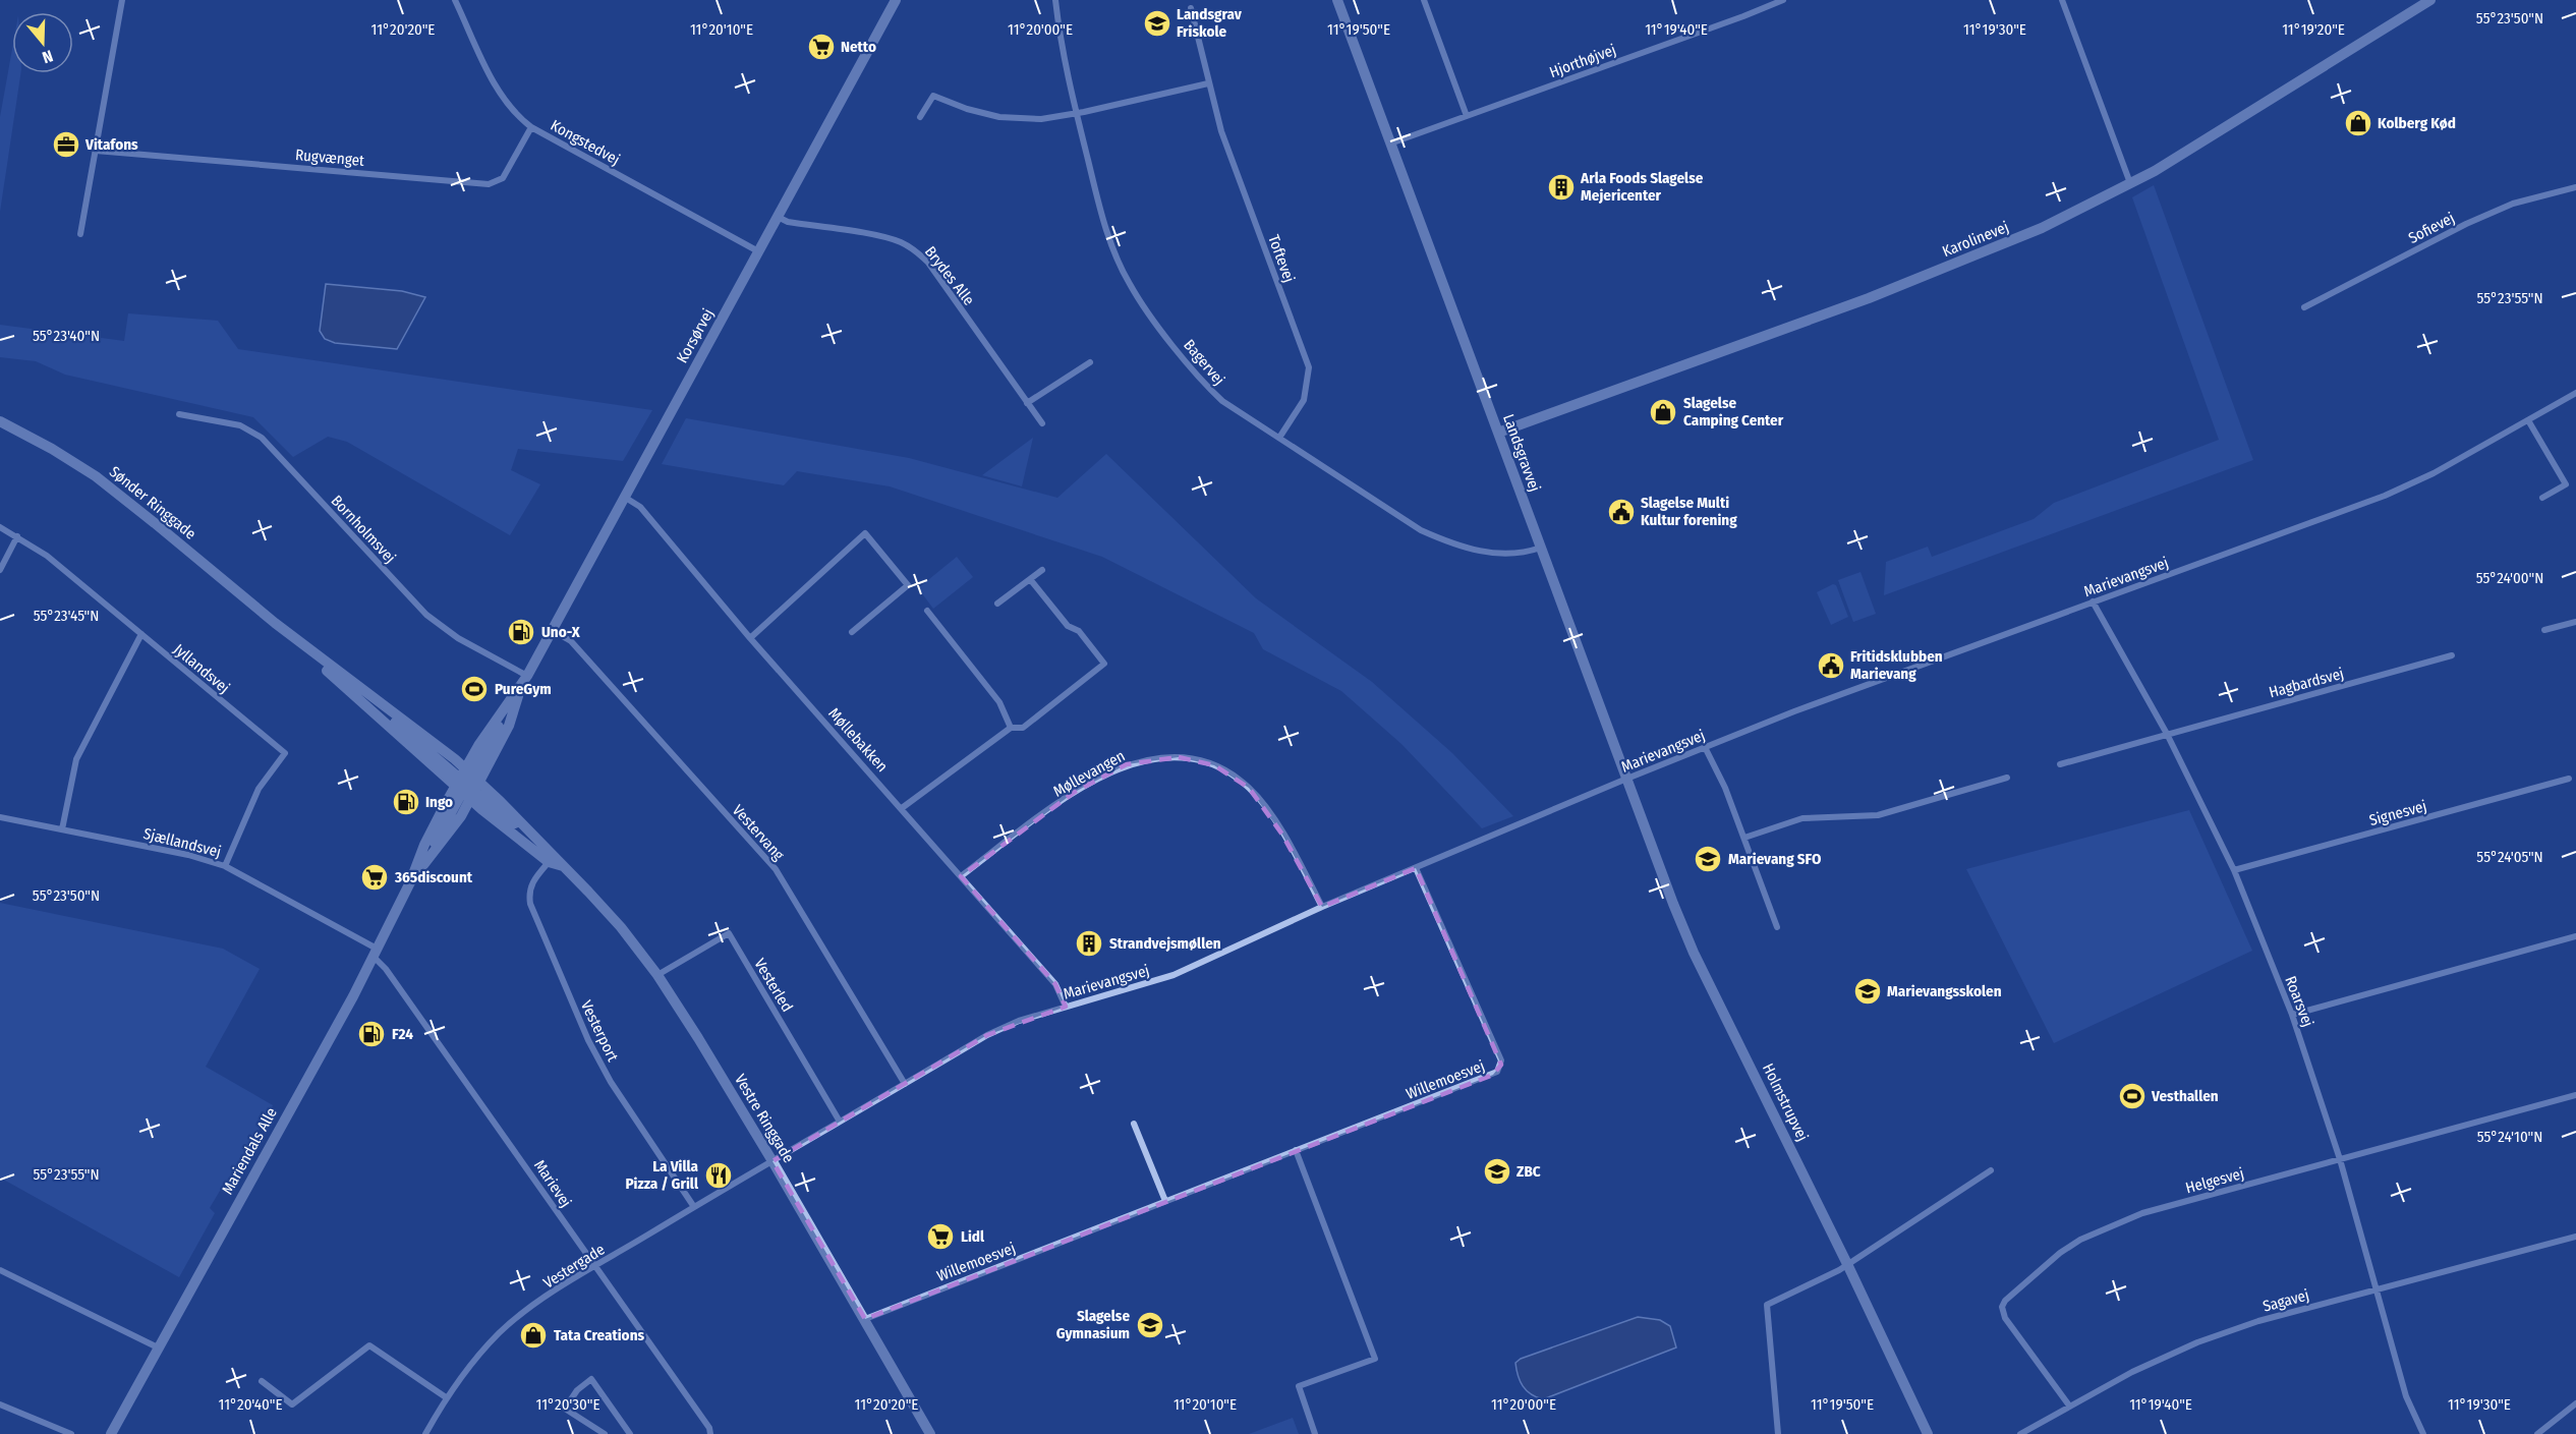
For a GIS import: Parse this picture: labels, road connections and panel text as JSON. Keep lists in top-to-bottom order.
{
  "streets": {
    "street": [
      "Hjorthøjvej",
      "Kongstedvej",
      "Rugvænget",
      "Sofievej",
      "Karolinevej",
      "Toftevej",
      "Brydes Alle",
      "Korsørvej",
      "Bagervej",
      "Landsgravvej",
      "Sønder Ringgade",
      "Bornholmsvej",
      "Marievangsvej",
      "Jyllandsvej",
      "Hagbardsvej",
      "Møllebakken",
      "Møllevangen",
      "Signesvej",
      "Vestervang",
      "Sjællandsvej",
      "Vesterled",
      "Roarsvej",
      "Vesterport",
      "Willemoesvej",
      "Holmstrupvej",
      "Vestre Ringgade",
      "Mariendals Alle",
      "Helgesvej",
      "Marievej",
      "Vestergade",
      "Sagavej"
    ]
  },
  "crossings": [
    ["Hjorthøjvej", "Landsgravvej"],
    ["Kongstedvej", "Rugvænget"],
    ["Kongstedvej", "Korsørvej"],
    ["Karolinevej", "Landsgravvej"],
    ["Toftevej", "Bagervej"],
    ["Brydes Alle", "Korsørvej"],
    ["Korsørvej", "Sønder Ringgade"],
    ["Korsørvej", "Bornholmsvej"],
    ["Korsørvej", "Møllebakken"],
    ["Korsørvej", "Vestervang"],
    ["Korsørvej", "Vestre Ringgade"],
    ["Korsørvej", "Mariendals Alle"],
    ["Bagervej", "Landsgravvej"],
    ["Landsgravvej", "Marievangsvej"],
    ["Landsgravvej", "Holmstrupvej"],
    ["Sønder Ringgade", "Vestre Ringgade"],
    ["Sønder Ringgade", "Mariendals Alle"],
    ["Marievangsvej", "Møllebakken"],
    ["Marievangsvej", "Møllevangen"],
    ["Marievangsvej", "Vestervang"],
    ["Marievangsvej", "Vesterled"],
    ["Marievangsvej", "Roarsvej"],
    ["Marievangsvej", "Willemoesvej"],
    ["Marievangsvej", "Holmstrupvej"],
    ["Marievangsvej", "Vestre Ringgade"],
    ["Marievangsvej", "Vestergade"],
    ["Jyllandsvej", "Sjællandsvej"],
    ["Hagbardsvej", "Roarsvej"],
    ["Møllebakken", "Møllevangen"],
    ["Signesvej", "Roarsvej"],
    ["Sjællandsvej", "Mariendals Alle"],
    ["Sjællandsvej", "Marievej"],
    ["Vesterled", "Vestre Ringgade"],
    ["Roarsvej", "Helgesvej"],
    ["Roarsvej", "Sagavej"],
    ["Vesterport", "Vestre Ringgade"],
    ["Vesterport", "Vestergade"],
    ["Willemoesvej", "Vestre Ringgade"],
    ["Vestre Ringgade", "Mariendals Alle"],
    ["Vestre Ringgade", "Vestergade"],
    ["Mariendals Alle", "Marievej"],
    ["Helgesvej", "Sagavej"],
    ["Marievej", "Vestergade"]
  ],
  "places": {
    "school or university": [
      "Landsgrav Friskole",
      "Marievang SFO",
      "Marievangsskolen",
      "ZBC",
      "Slagelse Gymnasium"
    ],
    "supermarket": ["Netto", "365discount", "Lidl"],
    "shop": ["Kolberg Kød", "Slagelse Camping Center", "Tata Creations"],
    "office": ["Vitafons"],
    "building": ["Arla Foods Slagelse Mejericenter", "Strandvejsmøllen"],
    "public building": ["Slagelse Multi Kultur forening", "Fritidsklubben Marievang"],
    "fuel station": ["Uno-X", "Ingo", "F24"],
    "sports": ["PureGym", "Vesthallen"],
    "restaurant": ["La Villa Pizza / Grill"]
  },
  "north": "bottom",
  "coordinates": [
    "55°23'50\"N",
    "11°19'20\"E",
    "11°20'20\"E",
    "11°20'10\"E",
    "11°20'00\"E",
    "11°19'50\"E",
    "11°19'40\"E",
    "11°19'30\"E",
    "55°23'55\"N",
    "55°23'40\"N",
    "55°24'00\"N",
    "55°23'45\"N",
    "55°24'05\"N",
    "55°24'10\"N",
    "11°20'40\"E",
    "11°20'30\"E"
  ]
}
